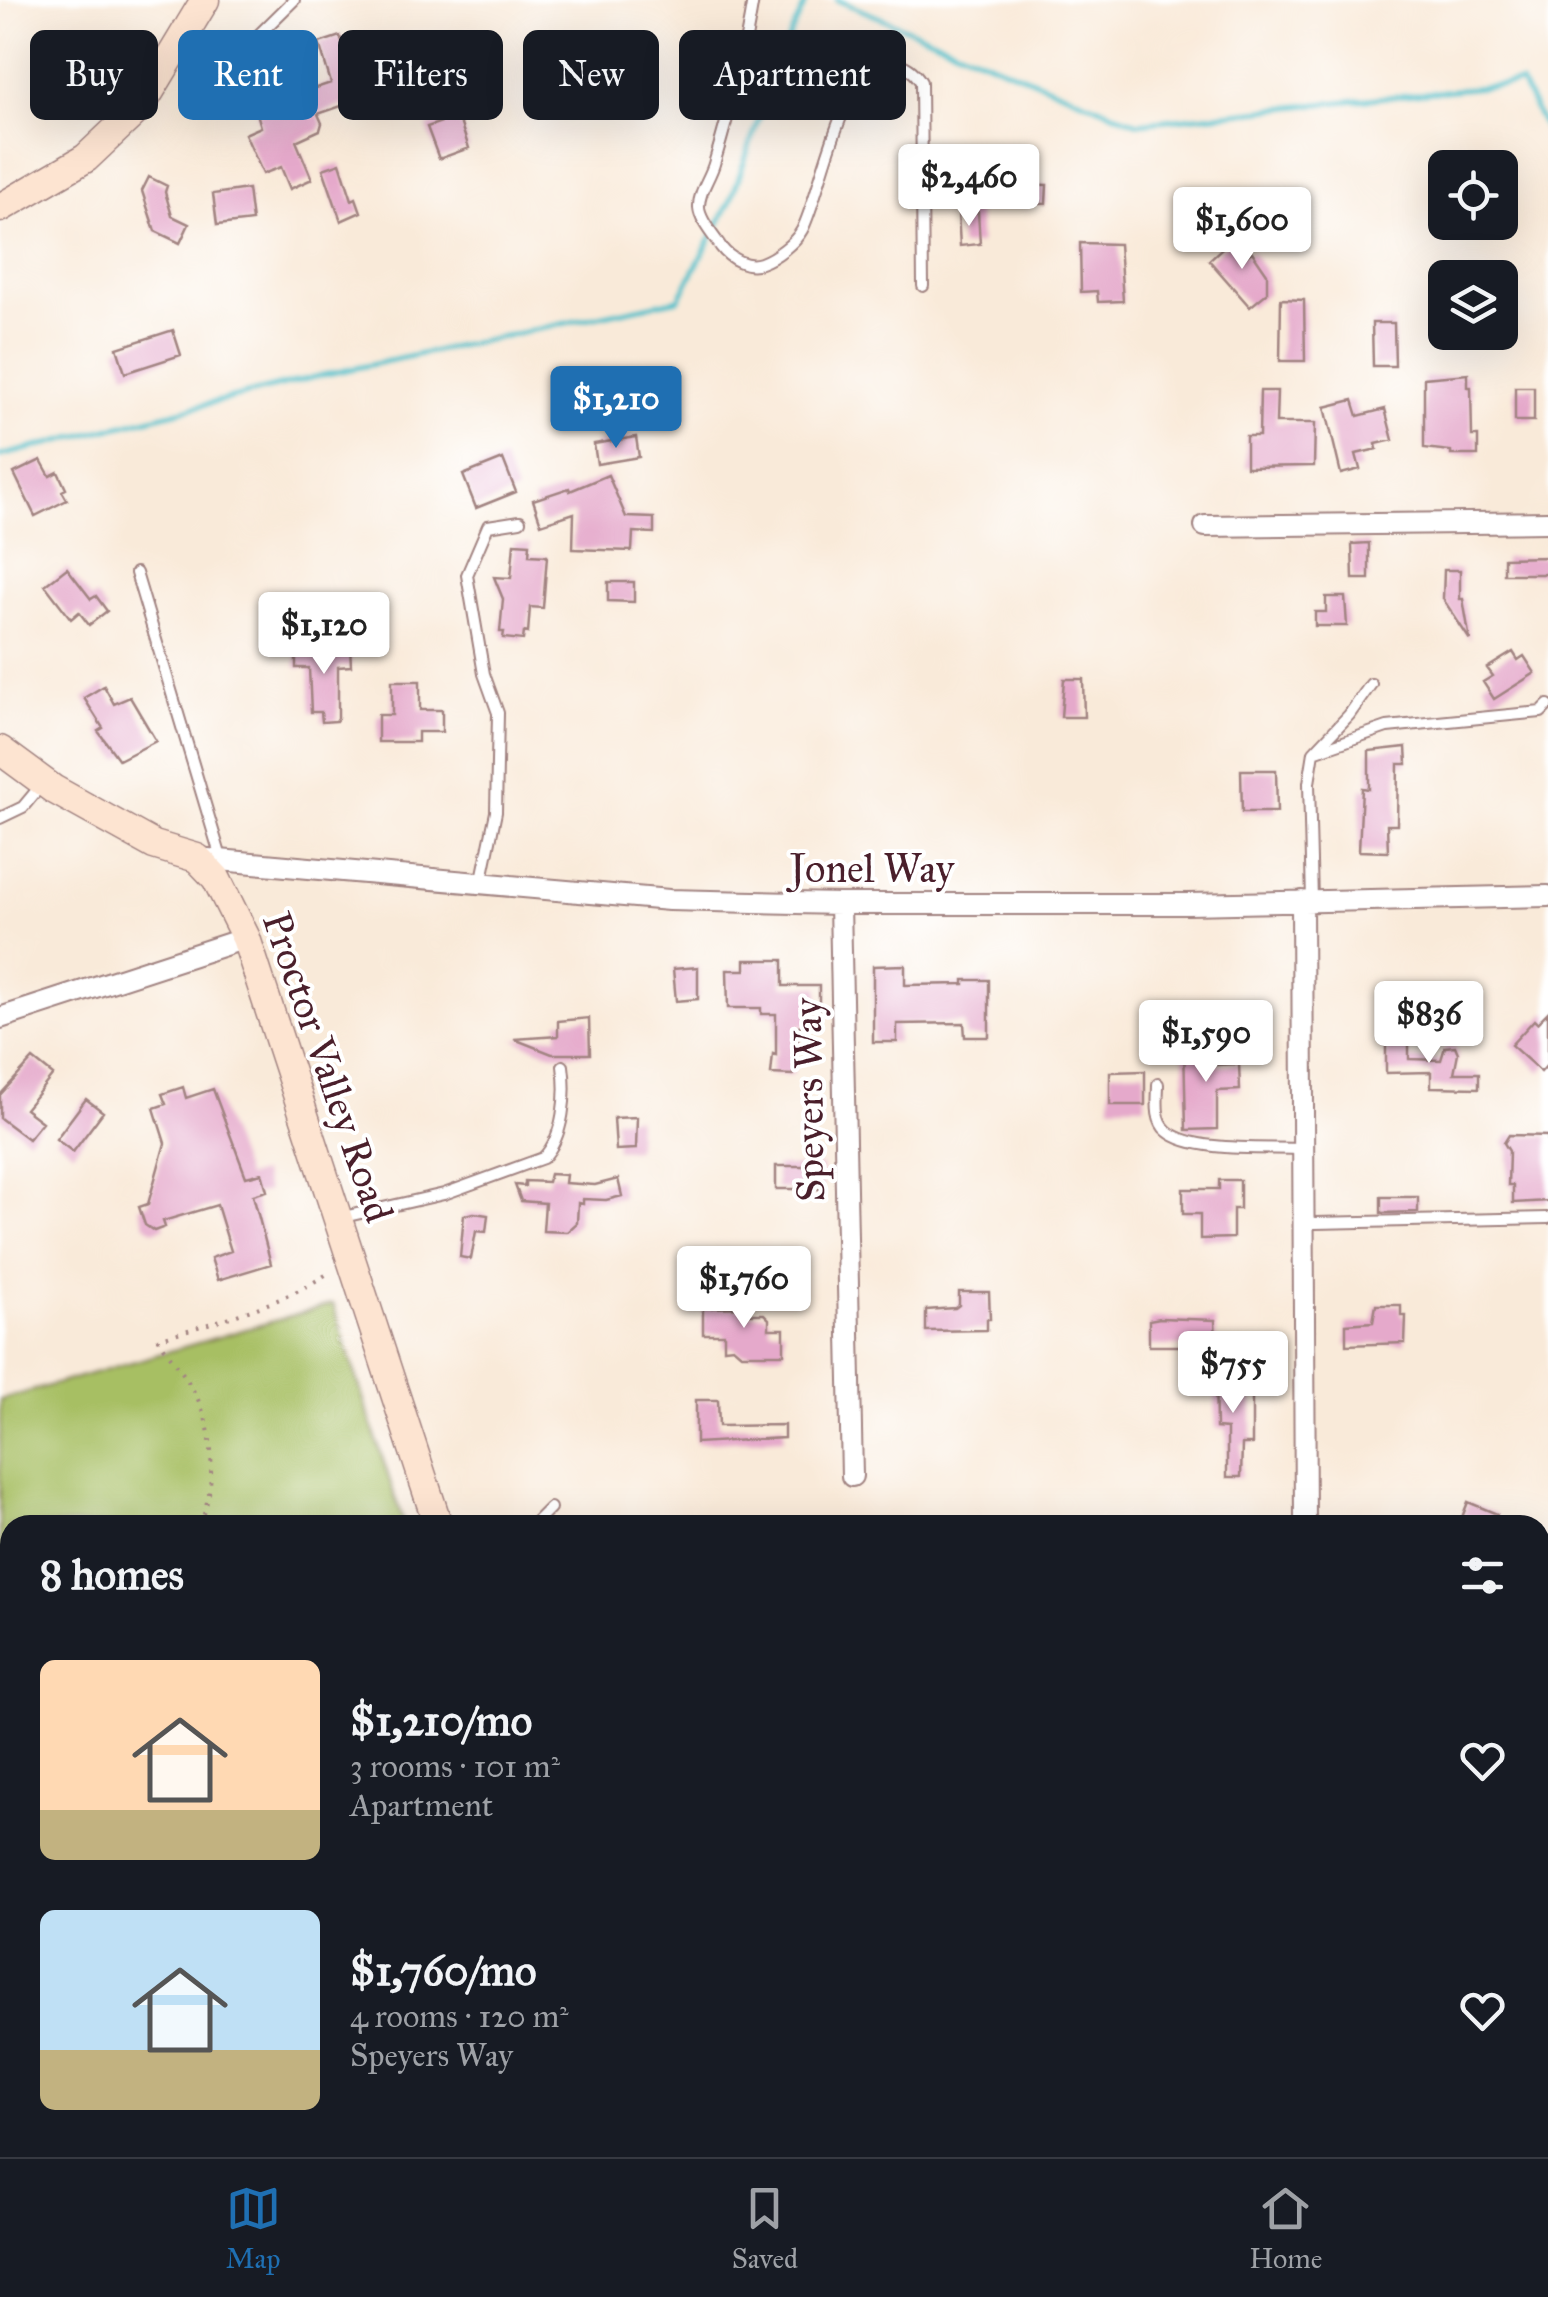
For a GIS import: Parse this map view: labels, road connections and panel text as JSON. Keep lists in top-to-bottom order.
{
  "streets": {
    "street": ["Jonel Way", "Proctor Valley Road", "Speyers Way"]
  },
  "crossings": [
    ["Jonel Way", "Proctor Valley Road"],
    ["Jonel Way", "Speyers Way"]
  ],
  "page": {
    "chip": [
      "Buy",
      "Rent",
      "Filters",
      "New",
      "Apartment"
    ],
    "price": [
      "$2,460",
      "$1,600",
      "$1,210",
      "$1,120",
      "$836",
      "$1,590",
      "$1,760",
      "$755"
    ],
    "heading": "8 homes",
    "list": [
      {
        "name": "$1,210/mo",
        "note": "3 rooms · 101 m² · Apartment"
      },
      {
        "name": "$1,760/mo",
        "note": "4 rooms · 120 m² · Speyers Way"
      }
    ],
    "tabs": ["Map", "Saved", "Home"]
  }
}
